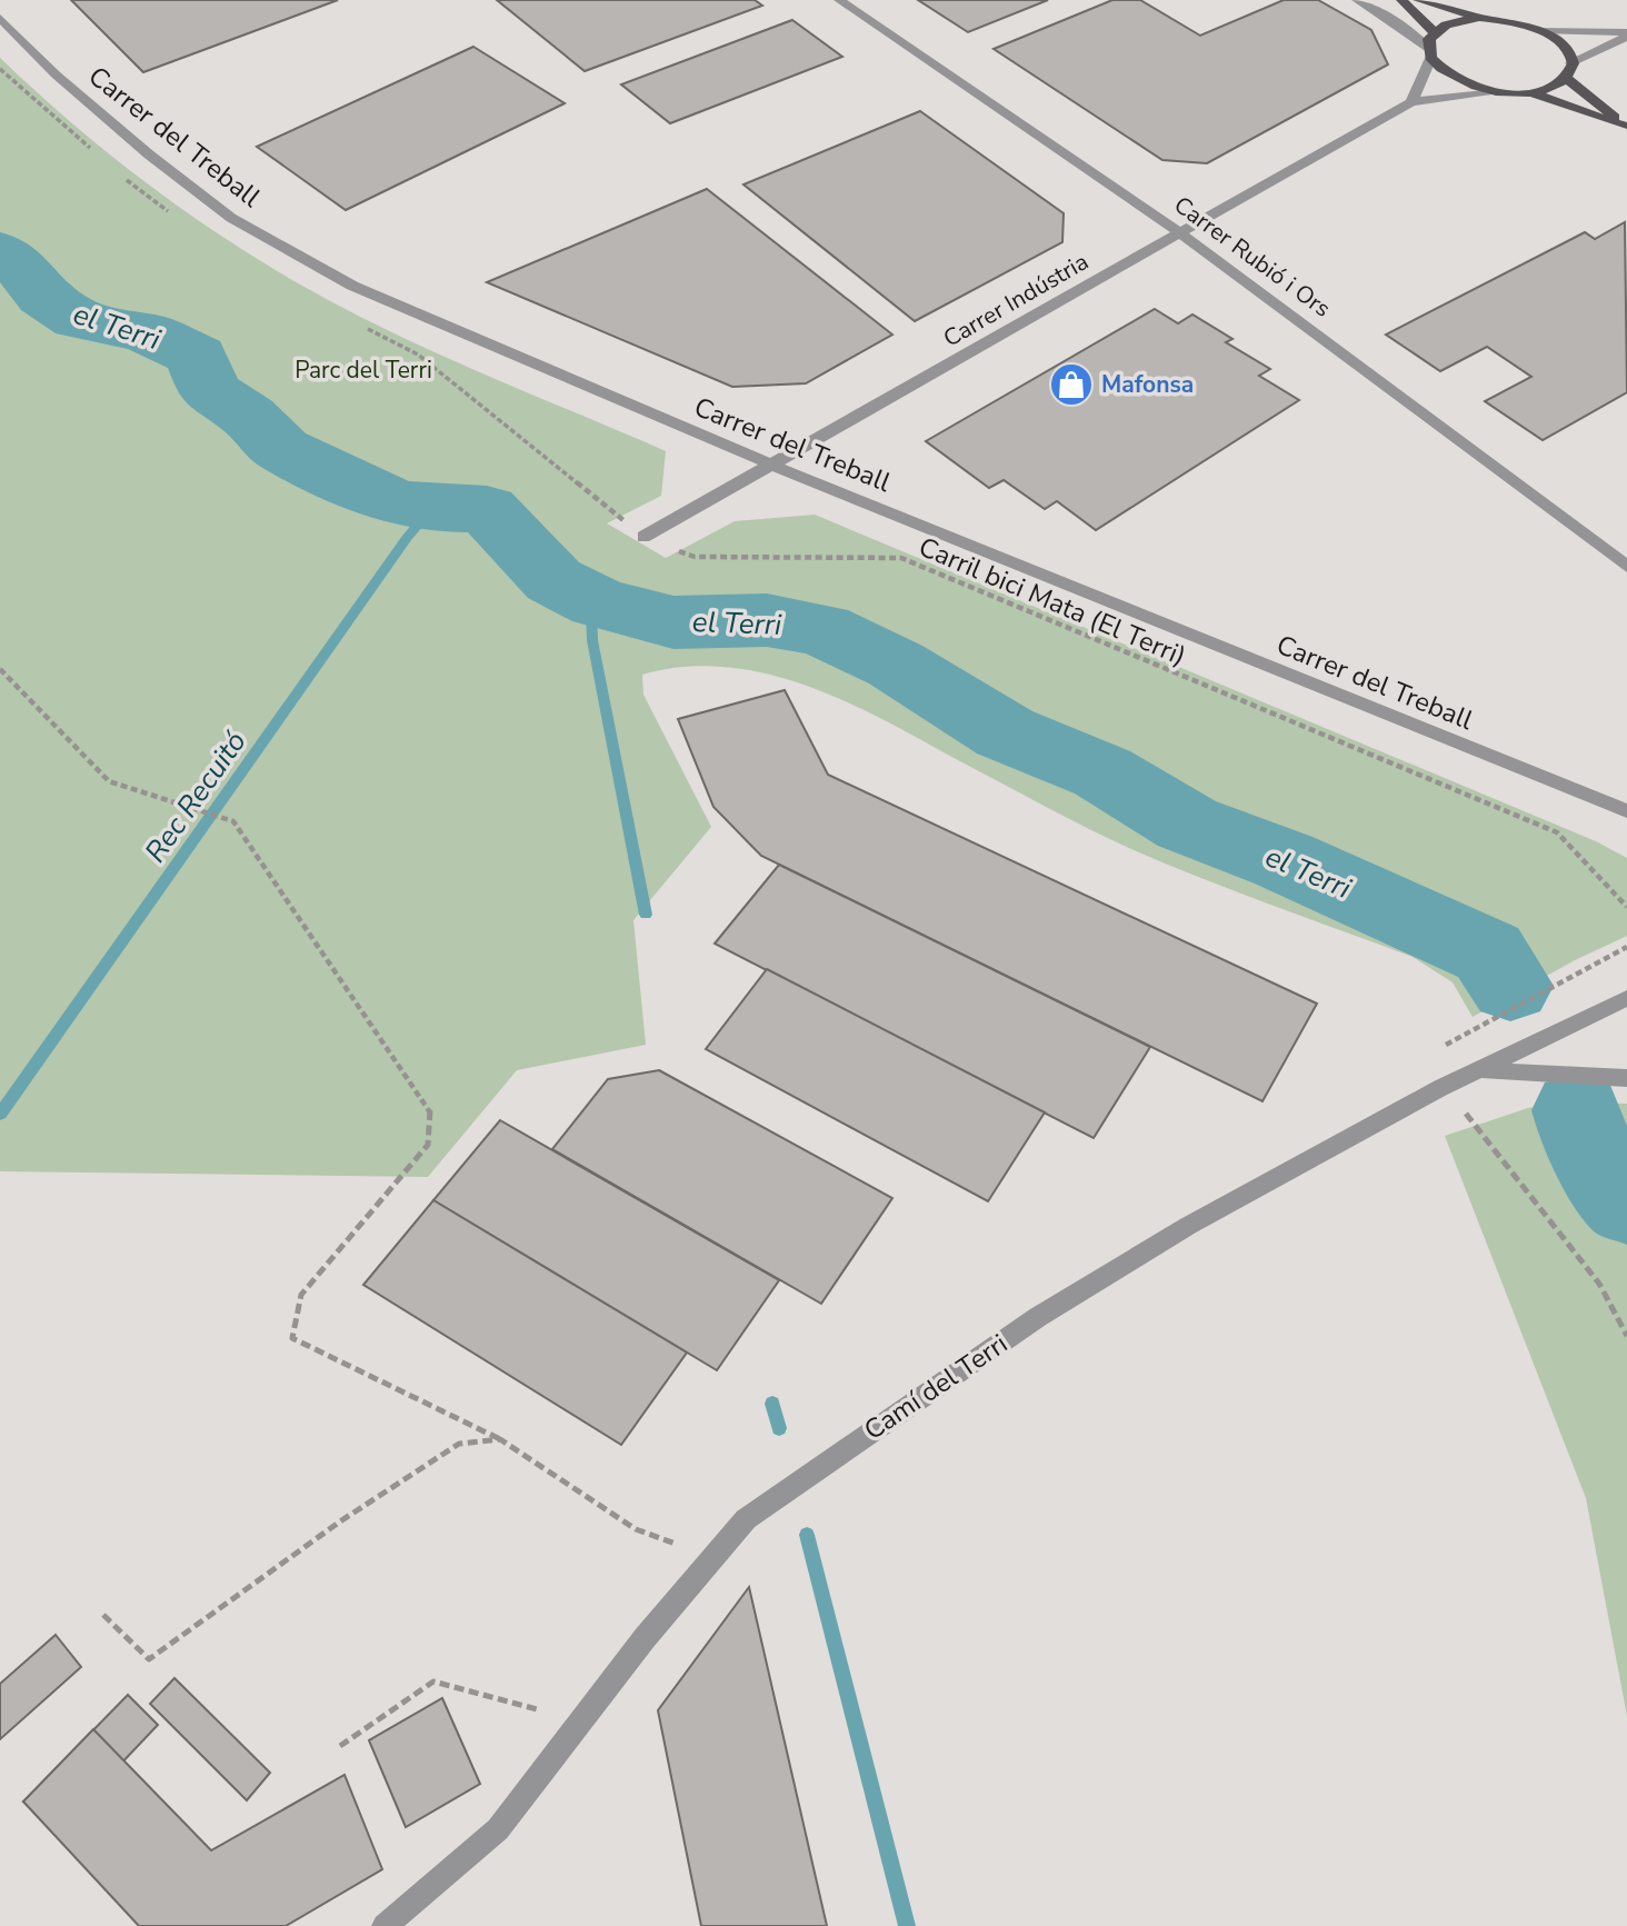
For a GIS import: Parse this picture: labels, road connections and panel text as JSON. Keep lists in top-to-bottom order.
{
  "streets": {
    "street": [
      "Carrer del Treball",
      "Carrer Rubió i Ors",
      "Carrer Indústria",
      "Camí del Terri"
    ],
    "path": ["Carril bici Mata (El Terri)"]
  },
  "crossings": [
    ["Carrer del Treball", "Carrer Indústria"],
    ["Carrer Rubió i Ors", "Carrer Indústria"],
    ["Carrer Indústria", "Carril bici Mata (El Terri)"]
  ],
  "water": ["el Terri", "Rec Recuitó"],
  "parks": ["Parc del Terri"],
  "places": {
    "shop": ["Mafonsa"]
  }
}
